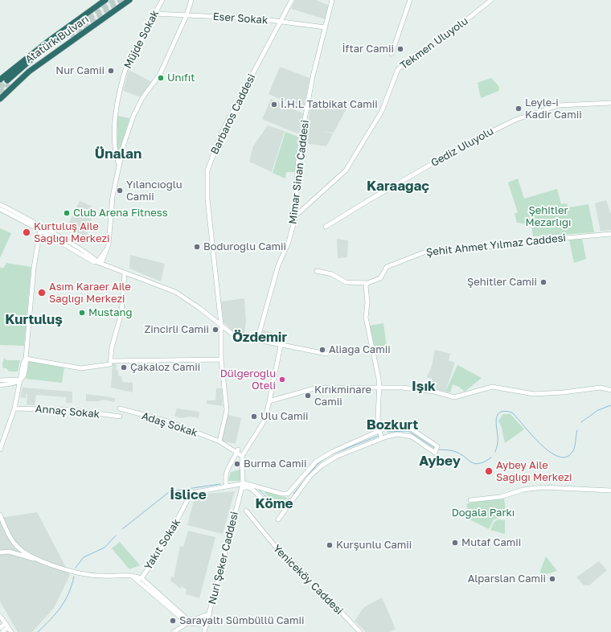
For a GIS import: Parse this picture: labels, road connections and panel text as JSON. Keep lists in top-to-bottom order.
{
  "streets": {
    "highway": ["Atatürk Bulvarı"],
    "street": [
      "Eser Sokak",
      "Müjde Sokak",
      "Tekmen Uluyolu",
      "Barbaros Caddesi",
      "Gediz Uluyolu",
      "Mimar Sinan Caddesi",
      "Şehit Ahmet Yılmaz Caddesi",
      "Annaç Sokak",
      "Adaş Sokak",
      "Yakıt Sokak",
      "Nuri Şeker Caddesi",
      "Yeniceköy Caddesi"
    ]
  },
  "crossings": [
    ["Eser Sokak", "Müjde Sokak"],
    ["Eser Sokak", "Barbaros Caddesi"],
    ["Eser Sokak", "Mimar Sinan Caddesi"],
    ["Tekmen Uluyolu", "Mimar Sinan Caddesi"],
    ["Barbaros Caddesi", "Adaş Sokak"]
  ],
  "districts": [
    "Ünalan",
    "Karaağaç",
    "Kurtuluş",
    "Özdemir",
    "Işık",
    "Bozkurt",
    "Aybey",
    "İslice",
    "Köme"
  ],
  "parks": ["Şehitler Mezarlığı", "Doğala Parkı"],
  "places": [
    "İftar Camii",
    "Nur Camii",
    "Unıfıt",
    "İ.H.L Tatbikat Camii",
    "Leyle-i Kadir Camii",
    "Yılancıoğlu Camii",
    "Club Arena Fitness",
    "Kurtuluş Aile Sağlığı Merkezi",
    "Boduroğlu Camii",
    "Şehitler Camii",
    "Asım Karaer Aile Sağlığı Merkezi",
    "Mustang",
    "Zincirli Camii",
    "Aliağa Camii",
    "Çakaloz Camii",
    "Dülgeroğlu Oteli",
    "Kırıkminare Camii",
    "Ulu Camii",
    "Burma Camii",
    "Aybey Aile Sağlığı Merkezi",
    "Mutaf Camii",
    "Kurşunlu Camii",
    "Alparslan Camii",
    "Sarayaltı Sümbüllü Camii"
  ]
}
